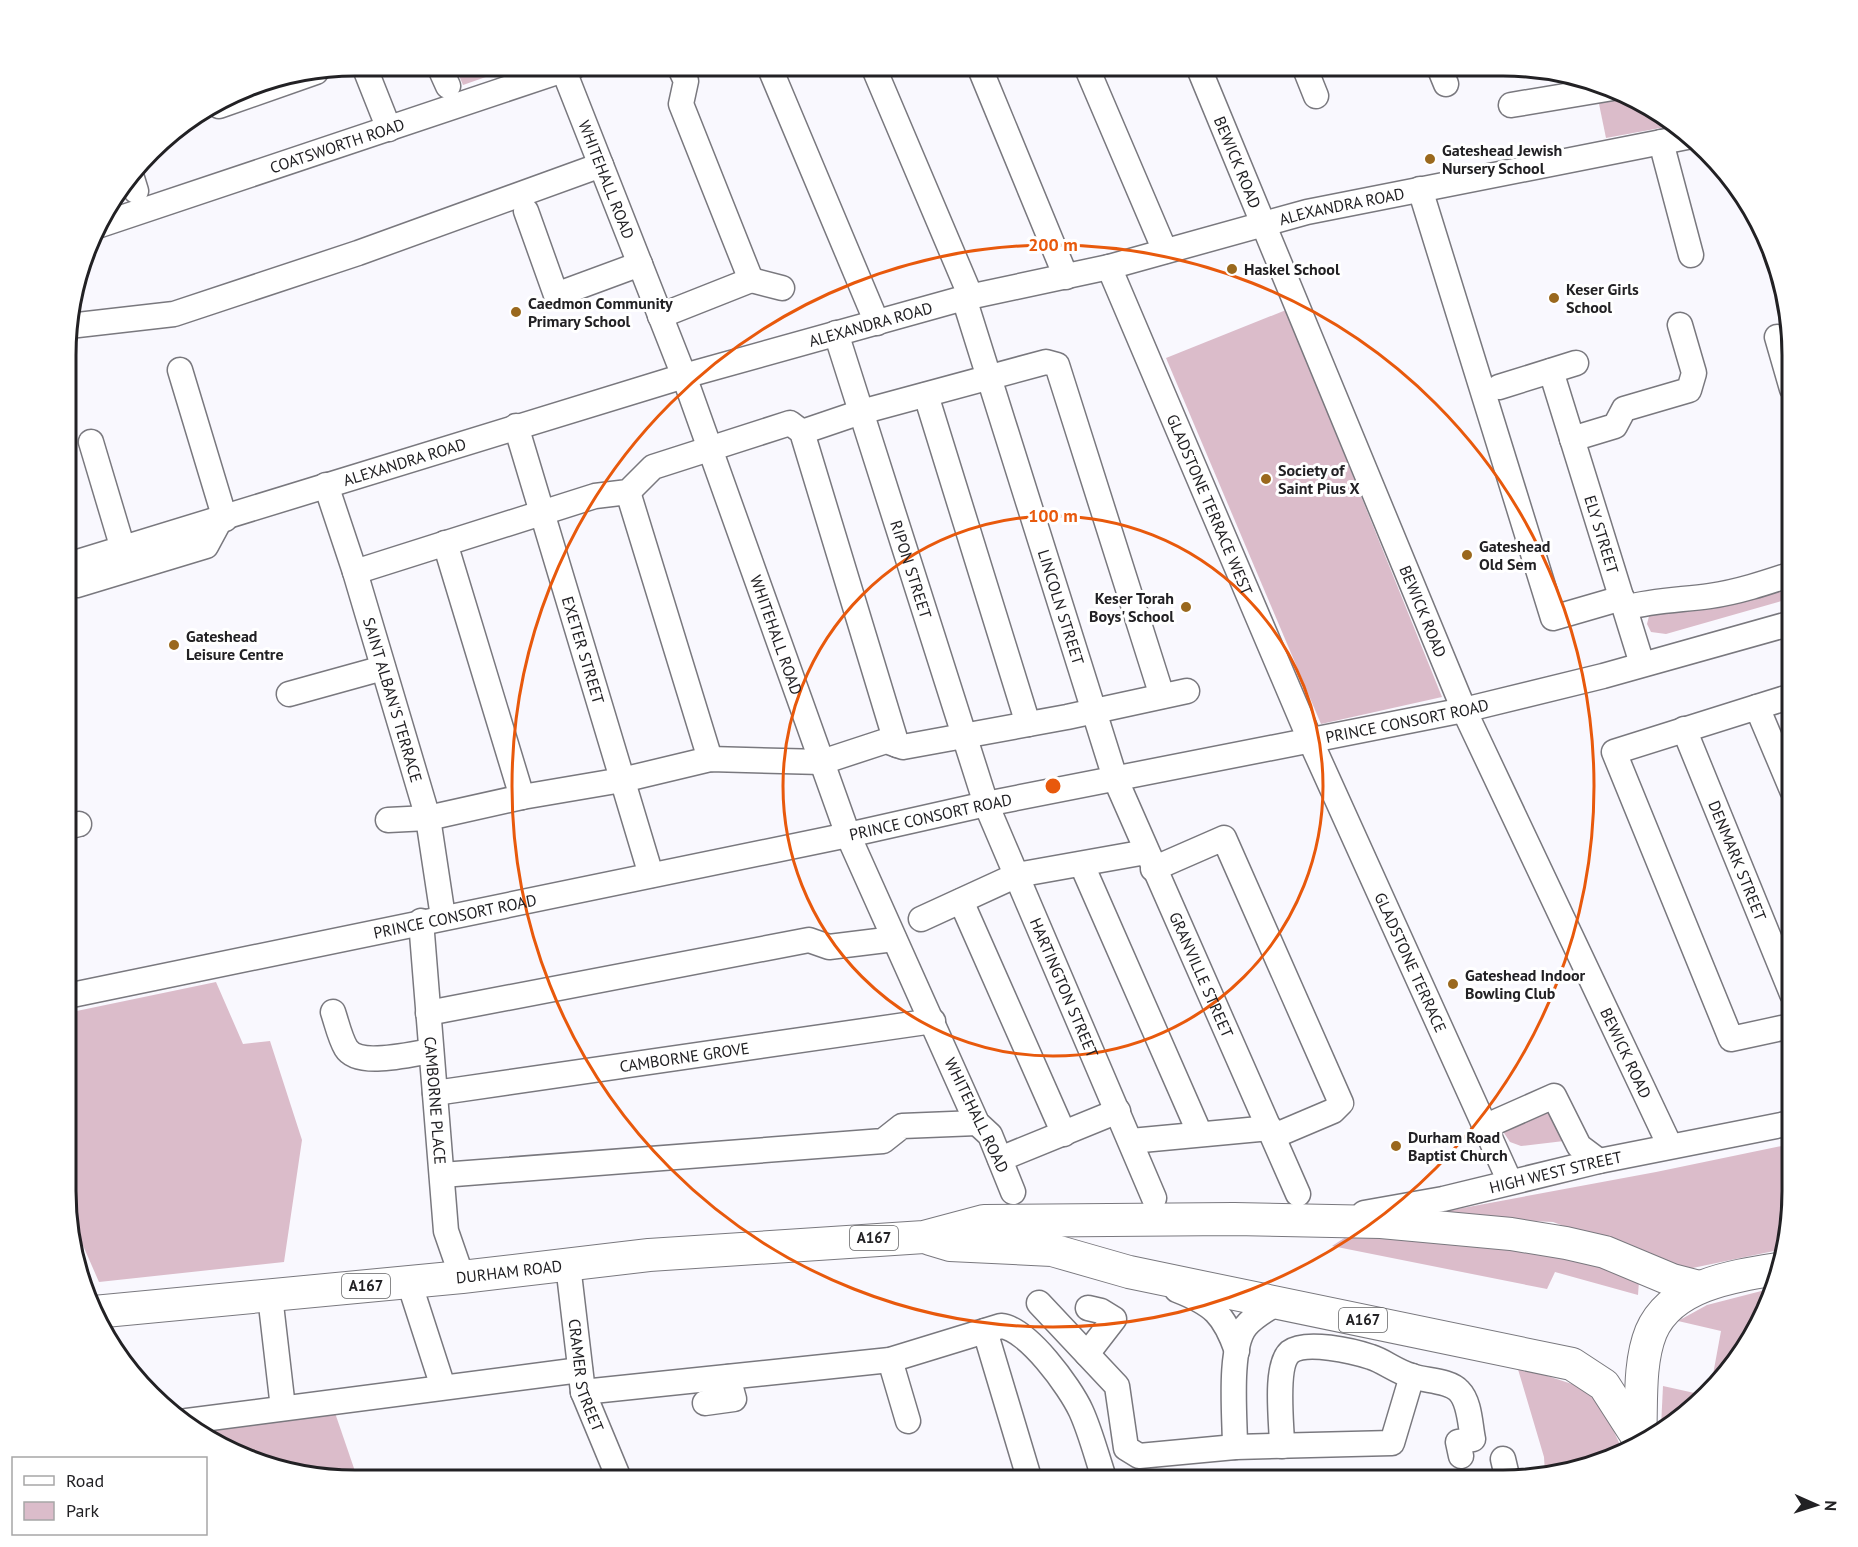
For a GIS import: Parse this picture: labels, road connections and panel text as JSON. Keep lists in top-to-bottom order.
{
  "streets": {
    "main road": ["A167", "DURHAM ROAD"],
    "street": [
      "COATSWORTH ROAD",
      "BEWICK ROAD",
      "WHITEHALL ROAD",
      "ALEXANDRA ROAD",
      "GLADSTONE TERRACE WEST",
      "ELY STREET",
      "RIPON STREET",
      "LINCOLN STREET",
      "EXETER STREET",
      "SAINT ALBAN'S TERRACE",
      "PRINCE CONSORT ROAD",
      "DENMARK STREET",
      "GLADSTONE TERRACE",
      "GRANVILLE STREET",
      "HARTINGTON STREET",
      "CAMBORNE GROVE",
      "CAMBORNE PLACE",
      "HIGH WEST STREET",
      "CRAMER STREET"
    ]
  },
  "crossings": [
    ["BEWICK ROAD", "ALEXANDRA ROAD"],
    ["BEWICK ROAD", "PRINCE CONSORT ROAD"],
    ["BEWICK ROAD", "HIGH WEST STREET"],
    ["WHITEHALL ROAD", "ALEXANDRA ROAD"],
    ["WHITEHALL ROAD", "PRINCE CONSORT ROAD"],
    ["WHITEHALL ROAD", "CAMBORNE GROVE"],
    ["ALEXANDRA ROAD", "GLADSTONE TERRACE WEST"],
    ["ALEXANDRA ROAD", "RIPON STREET"],
    ["ALEXANDRA ROAD", "LINCOLN STREET"],
    ["ALEXANDRA ROAD", "EXETER STREET"],
    ["ALEXANDRA ROAD", "SAINT ALBAN'S TERRACE"],
    ["GLADSTONE TERRACE WEST", "PRINCE CONSORT ROAD"],
    ["GLADSTONE TERRACE WEST", "GLADSTONE TERRACE"],
    ["ELY STREET", "PRINCE CONSORT ROAD"],
    ["RIPON STREET", "PRINCE CONSORT ROAD"],
    ["RIPON STREET", "HARTINGTON STREET"],
    ["LINCOLN STREET", "PRINCE CONSORT ROAD"],
    ["LINCOLN STREET", "GRANVILLE STREET"],
    ["EXETER STREET", "PRINCE CONSORT ROAD"],
    ["SAINT ALBAN'S TERRACE", "PRINCE CONSORT ROAD"],
    ["SAINT ALBAN'S TERRACE", "CAMBORNE PLACE"],
    ["PRINCE CONSORT ROAD", "GLADSTONE TERRACE"],
    ["PRINCE CONSORT ROAD", "GRANVILLE STREET"],
    ["PRINCE CONSORT ROAD", "HARTINGTON STREET"],
    ["PRINCE CONSORT ROAD", "CAMBORNE PLACE"],
    ["GLADSTONE TERRACE", "HIGH WEST STREET"],
    ["CAMBORNE GROVE", "CAMBORNE PLACE"],
    ["CAMBORNE PLACE", "DURHAM ROAD"],
    ["HIGH WEST STREET", "A167"],
    ["A167", "DURHAM ROAD"],
    ["DURHAM ROAD", "CRAMER STREET"]
  ],
  "places": [
    "Gateshead Jewish Nursery School",
    "Haskel School",
    "Keser Girls School",
    "Caedmon Community Primary School",
    "Society of Saint Pius X",
    "Gateshead Old Sem",
    "Keser Torah Boys' School",
    "Gateshead Leisure Centre",
    "Gateshead Indoor Bowling Club",
    "Durham Road Baptist Church"
  ],
  "legend": ["Road", "Park"],
  "north": "right",
  "rings": ["200 m", "100 m"]
}
